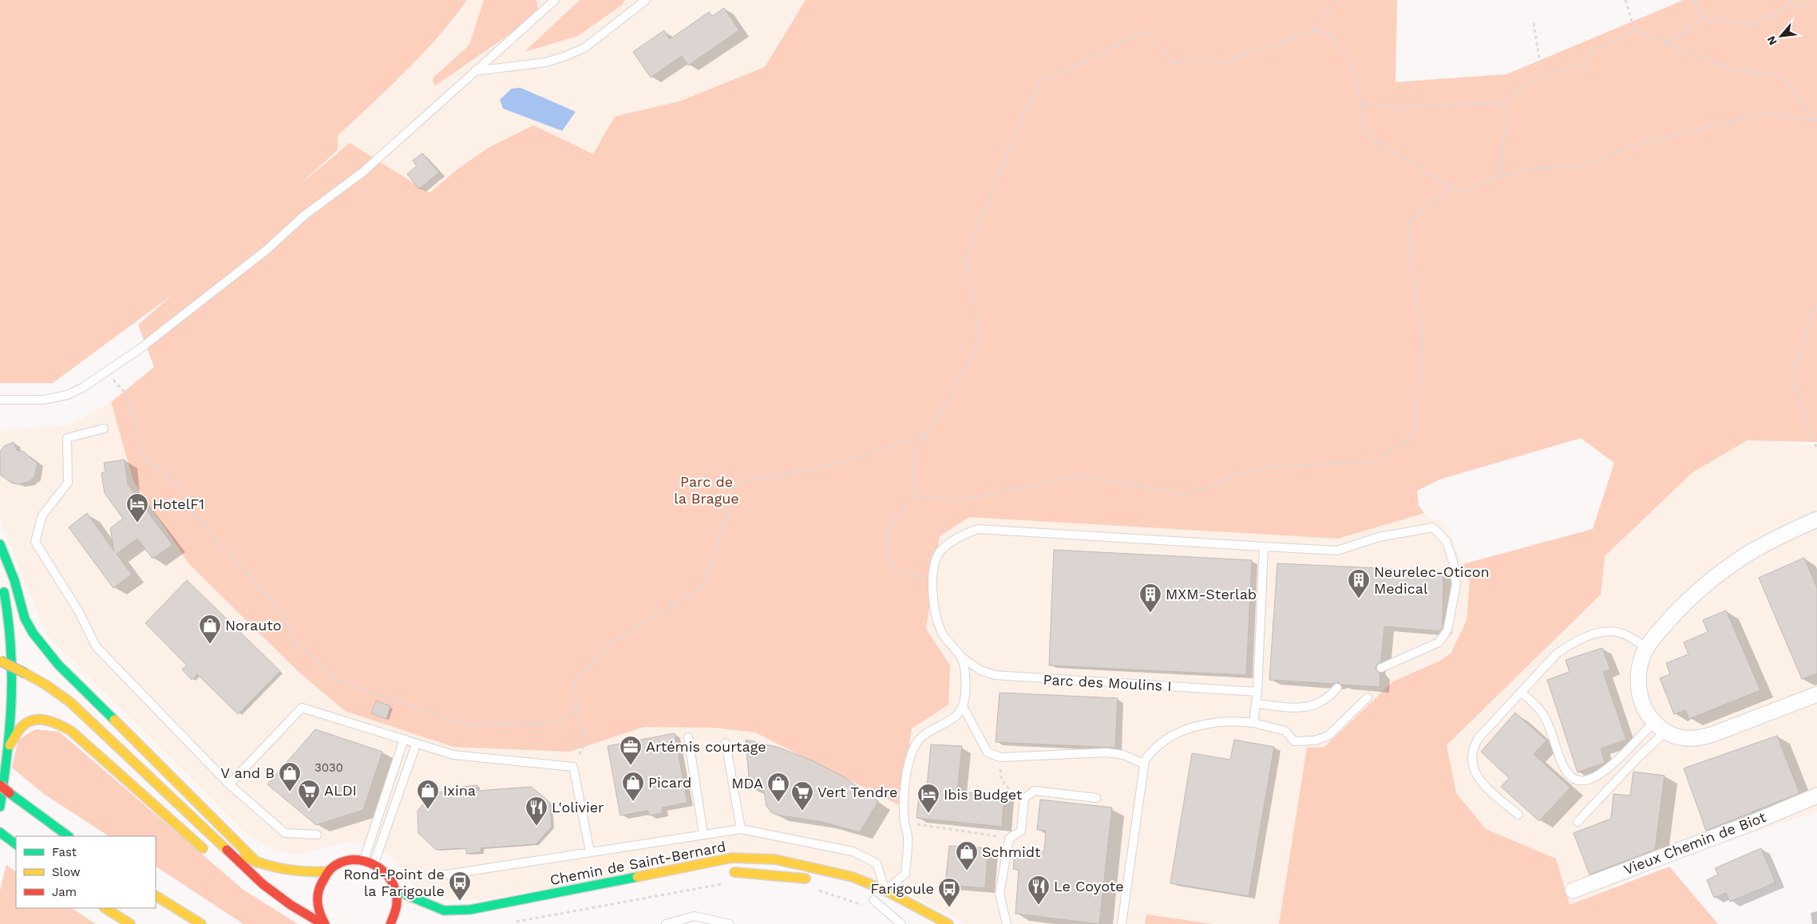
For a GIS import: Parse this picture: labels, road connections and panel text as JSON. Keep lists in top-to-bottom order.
{
  "streets": {
    "main road": ["Chemin de Saint-Bernard"],
    "street": ["Vieux Chemin de Biot"],
    "lane": ["Parc des Moulins I"]
  },
  "parks": ["Parc de la Brague"],
  "places": {
    "hotel": ["HotelF1", "Ibis Budget"],
    "building": ["Neurelec-Oticon Medical", "MXM-Sterlab"],
    "shop": [
      "Norauto",
      "V and B",
      "Picard",
      "MDA",
      "Ixina",
      "Schmidt"
    ],
    "office": ["Artémis courtage"],
    "supermarket": ["ALDI", "Vert Tendre"],
    "restaurant": ["L'olivier", "Le Coyote"],
    "bus stop": ["Rond-Point de la Farigoule", "Farigoule"]
  },
  "house_numbers": ["3030"],
  "legend": ["Fast", "Slow", "Jam"],
  "north": "bottom left"
}
